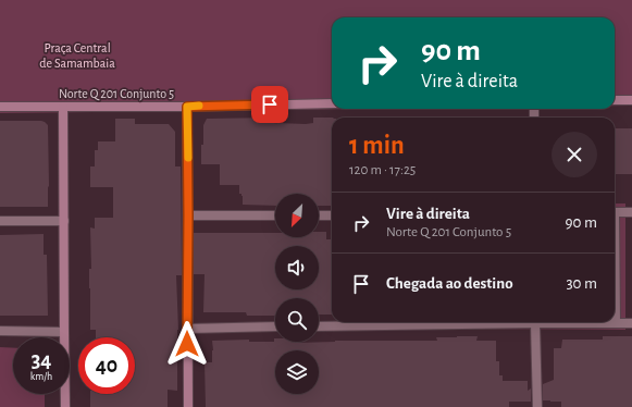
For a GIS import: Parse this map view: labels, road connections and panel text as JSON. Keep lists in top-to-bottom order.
{
  "streets": {
    "street": ["Norte Q 201 Conjunto 5"]
  },
  "parks": ["Praça Central de Samambaia"],
  "north": "bottom left",
  "page": {
    "turn": ["90 m", "Vire à direita"],
    "heading": ["1 min", "120 m · 17:25"],
    "list": [
      {
        "name": "Vire à direita",
        "note": "Norte Q 201 Conjunto 5",
        "value": "90 m"
      },
      {
        "name": "Chegada ao destino",
        "value": "30 m"
      }
    ],
    "speed": "34 km/h",
    "limit": "40"
  }
}
